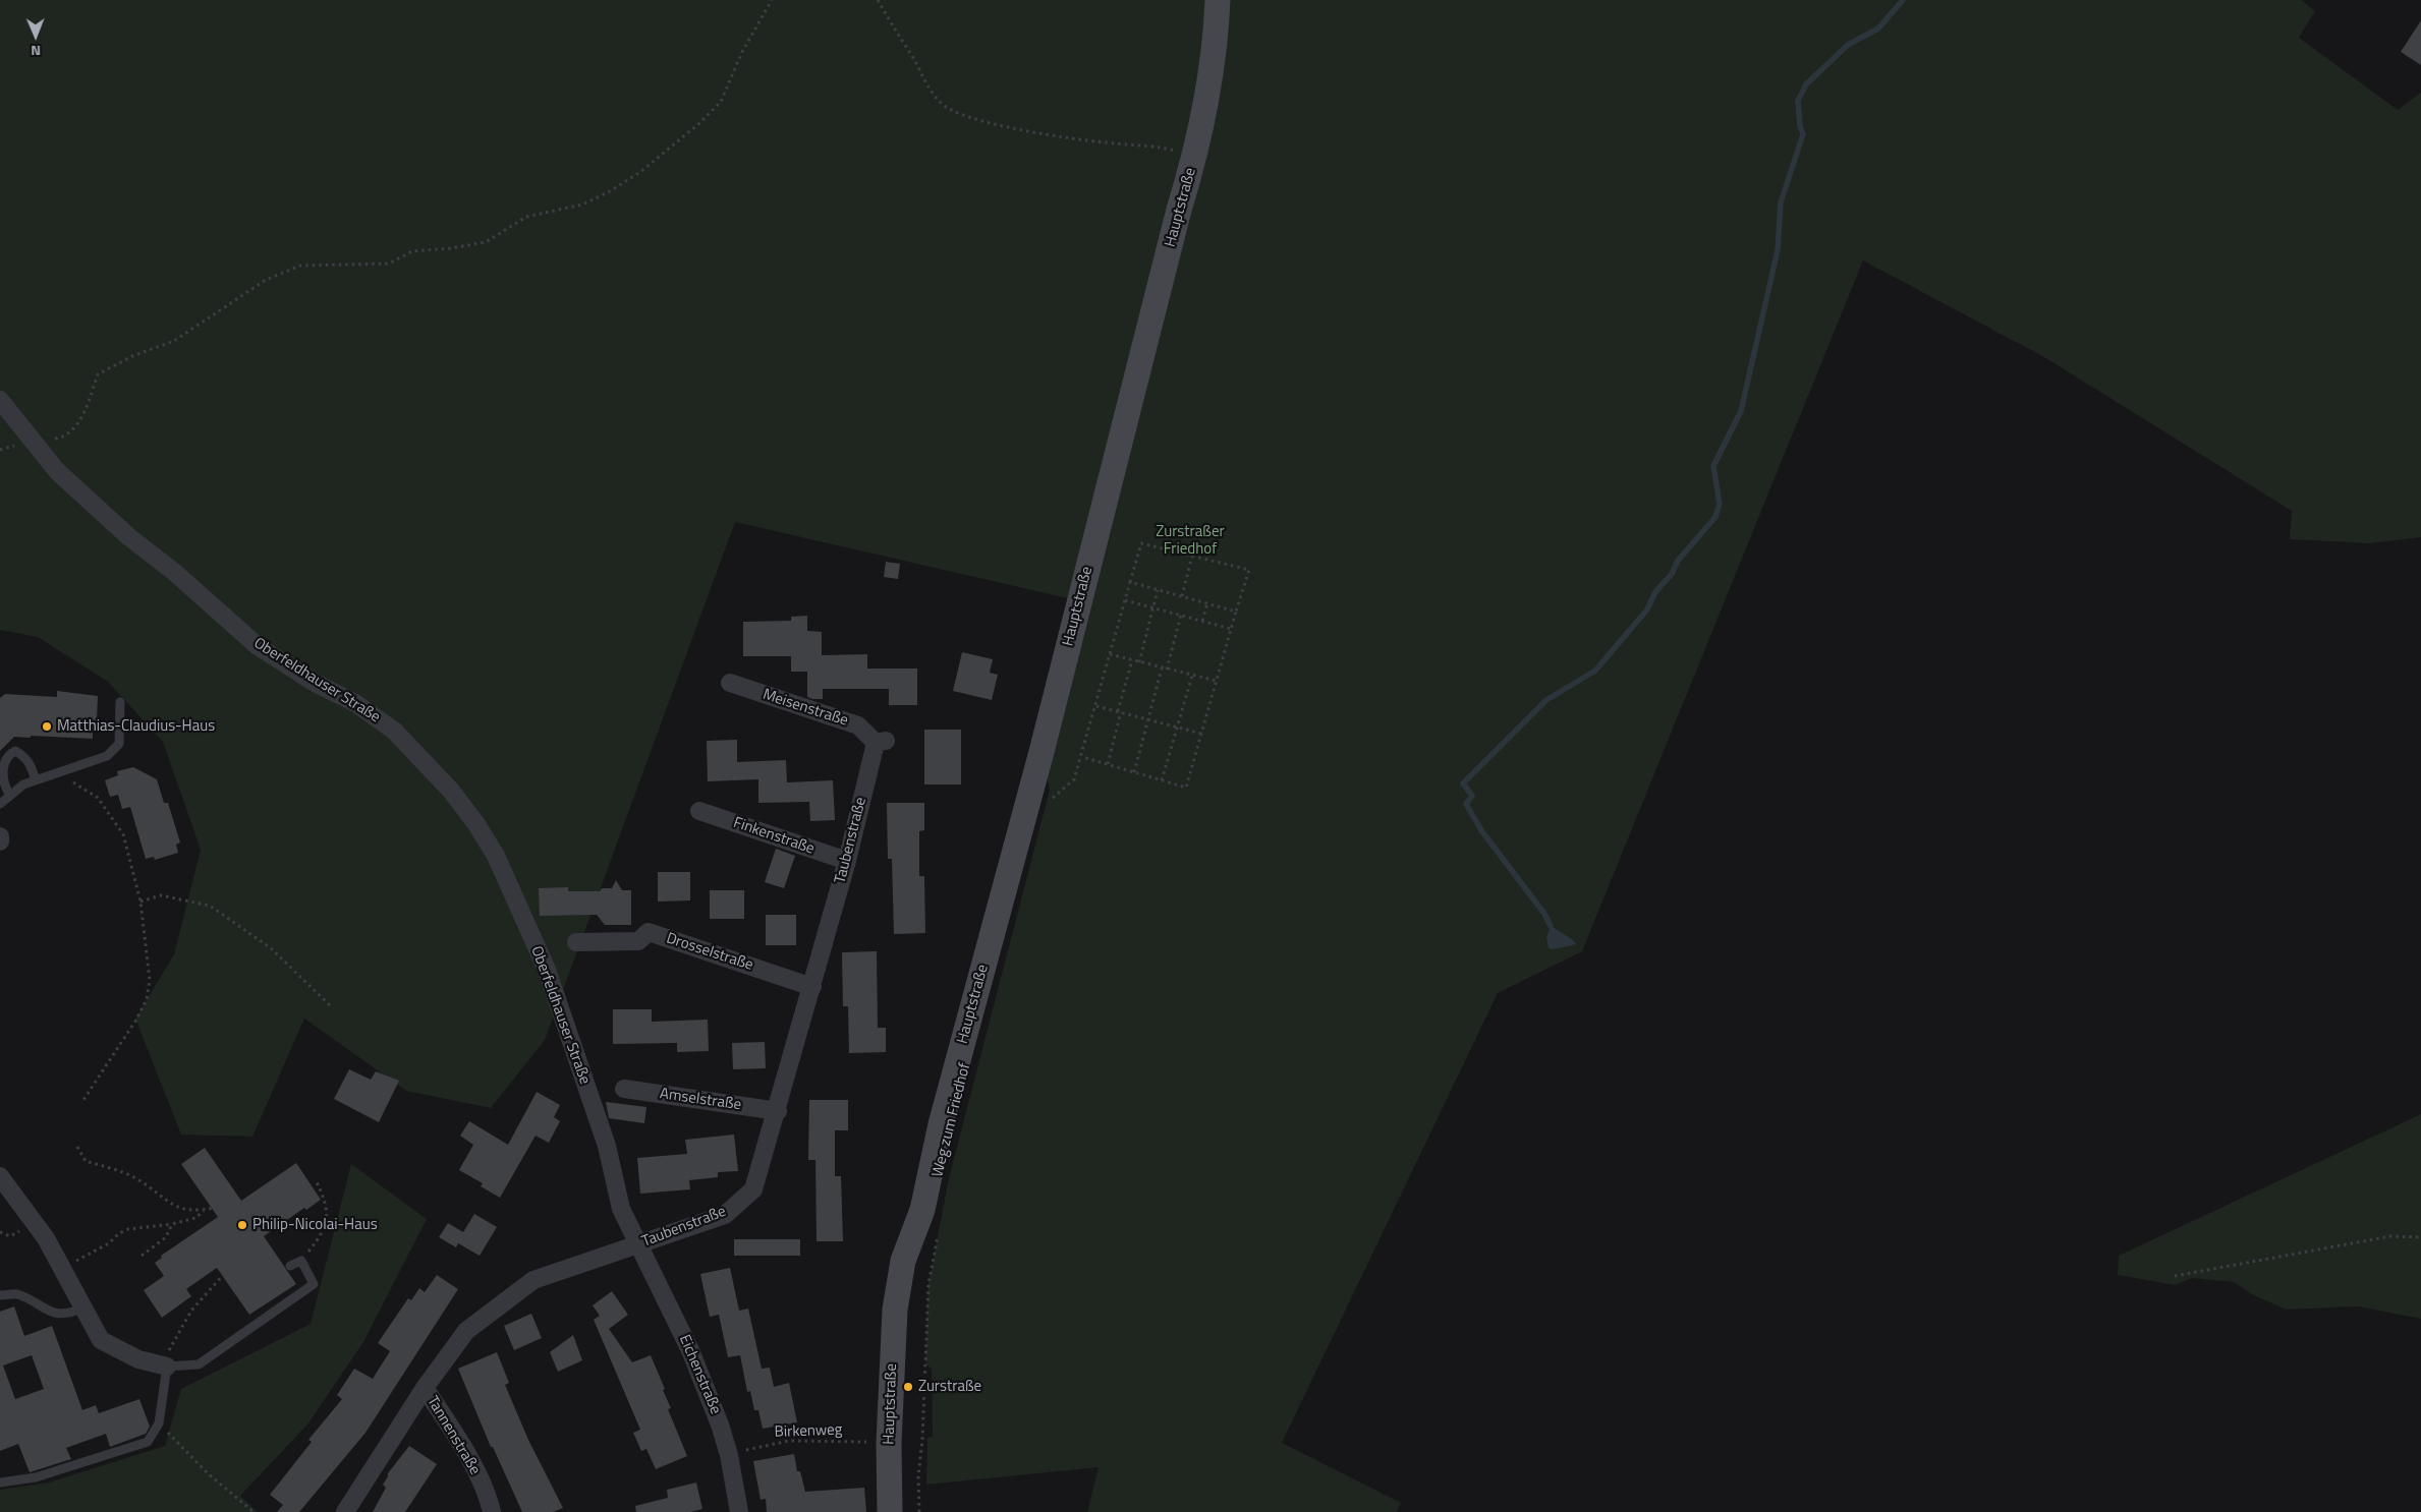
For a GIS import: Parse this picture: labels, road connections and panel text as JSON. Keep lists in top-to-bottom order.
{
  "streets": {
    "main road": ["Hauptstraße"],
    "street": [
      "Oberfeldhauser Straße",
      "Meisenstraße",
      "Finkenstraße",
      "Taubenstraße",
      "Drosselstraße",
      "Amselstraße",
      "Eichenstraße",
      "Tannenstraße"
    ],
    "path": ["Birkenweg"]
  },
  "crossings": [
    ["Hauptstraße", "Birkenweg"],
    ["Oberfeldhauser Straße", "Taubenstraße"],
    ["Oberfeldhauser Straße", "Eichenstraße"],
    ["Meisenstraße", "Taubenstraße"],
    ["Finkenstraße", "Taubenstraße"],
    ["Taubenstraße", "Drosselstraße"],
    ["Taubenstraße", "Amselstraße"],
    ["Taubenstraße", "Eichenstraße"],
    ["Taubenstraße", "Tannenstraße"],
    ["Eichenstraße", "Birkenweg"]
  ],
  "parks": ["Zurstraßer Friedhof"],
  "places": ["Matthias-Claudius-Haus", "Philip-Nicolai-Haus", "Zurstraße"],
  "north": "bottom"
}
